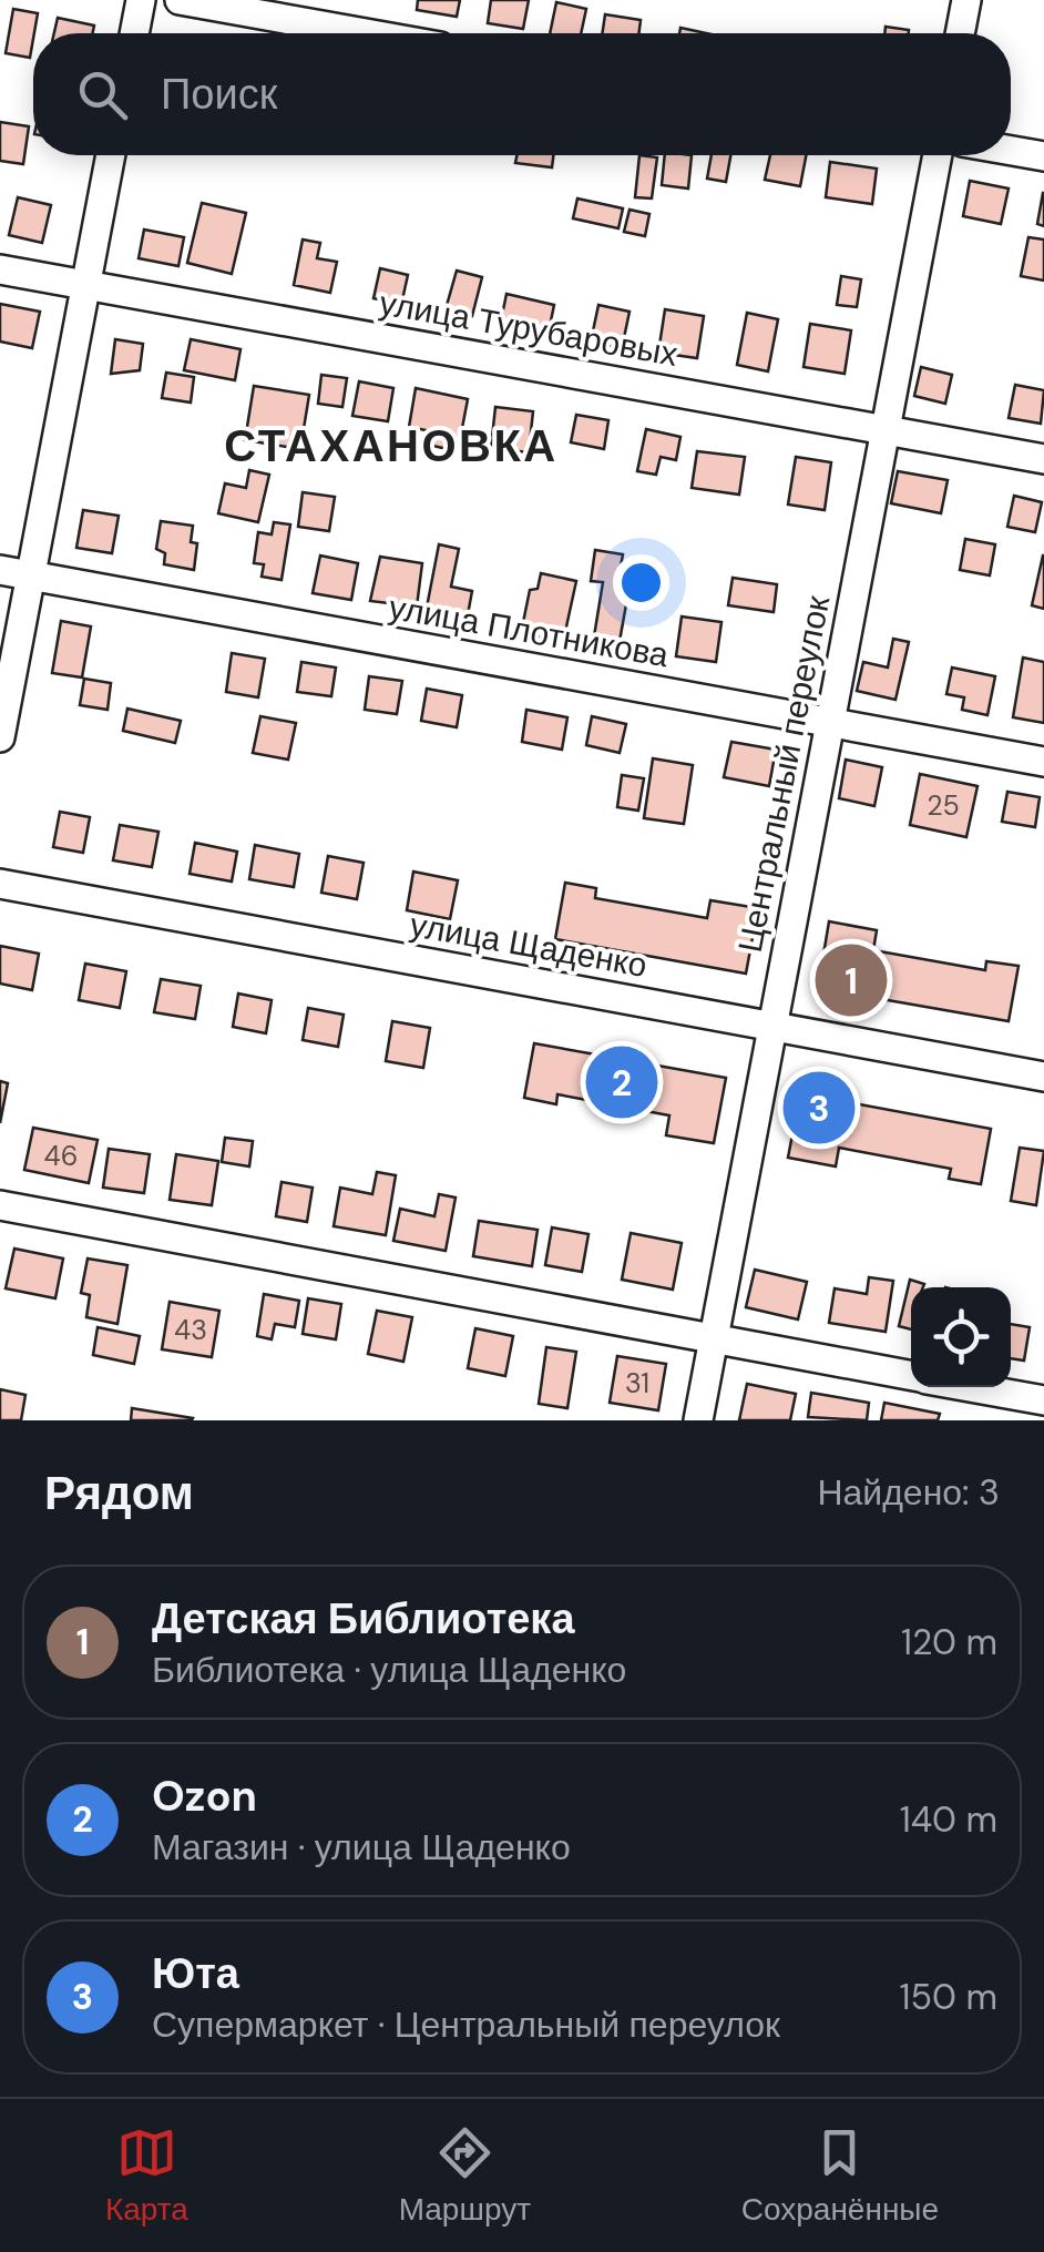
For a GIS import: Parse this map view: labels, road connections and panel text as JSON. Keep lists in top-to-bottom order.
{
  "streets": {
    "street": [
      "улица Турубаровых",
      "улица Плотникова",
      "Центральный переулок",
      "улица Щаденко"
    ]
  },
  "crossings": [
    ["улица Турубаровых", "Центральный переулок"],
    ["улица Плотникова", "Центральный переулок"],
    ["Центральный переулок", "улица Щаденко"]
  ],
  "districts": ["СТАХАНОВКА"],
  "house_numbers": [
    "25",
    "46",
    "43",
    "31"
  ],
  "page": {
    "search": "Поиск",
    "pins": ["1", "2", "3"],
    "heading": ["Рядом", "Найдено: 3"],
    "list": [
      {
        "mark": "1",
        "name": "Детская Библиотека",
        "note": "Библиотека · улица Щаденко",
        "value": "120 m"
      },
      {
        "mark": "2",
        "name": "Ozon",
        "note": "Магазин · улица Щаденко",
        "value": "140 m"
      },
      {
        "mark": "3",
        "name": "Юта",
        "note": "Супермаркет · Центральный переулок",
        "value": "150 m"
      }
    ],
    "nav": ["Карта", "Маршрут", "Сохранённые"]
  }
}
